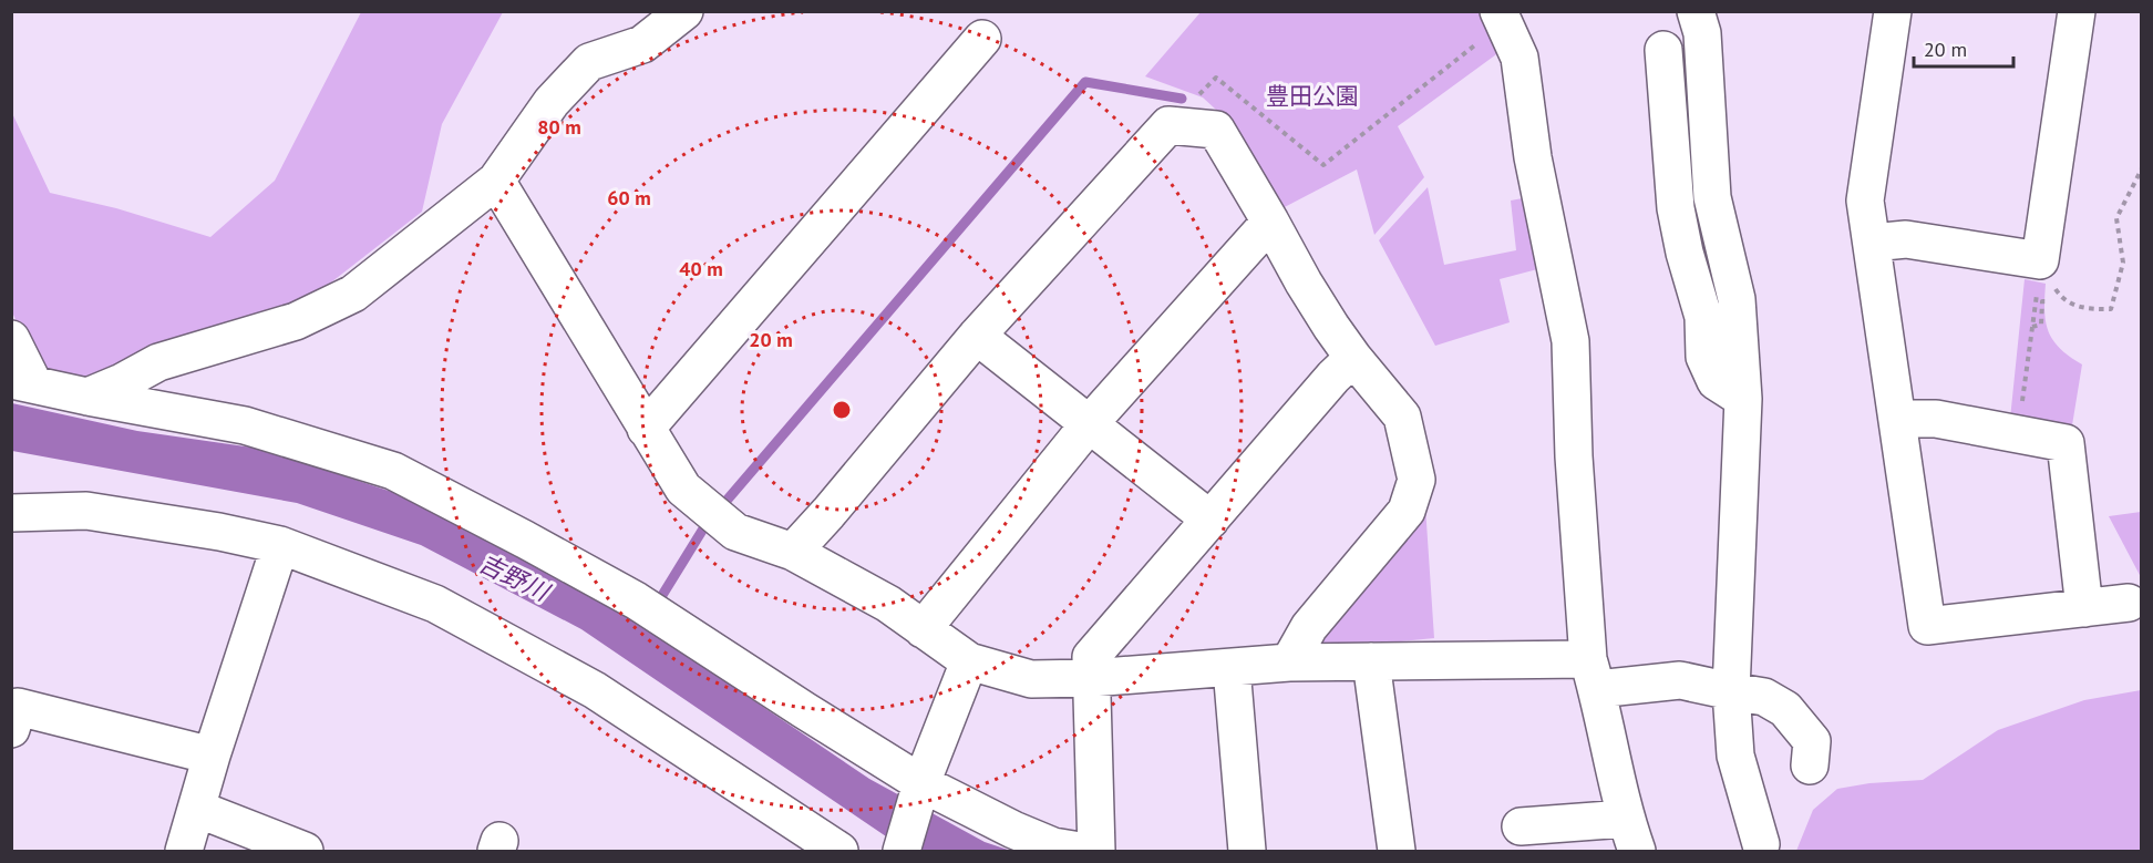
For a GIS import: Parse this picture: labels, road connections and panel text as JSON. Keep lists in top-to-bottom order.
{
  "water": ["吉野川"],
  "parks": ["豊田公園"],
  "scale_bar": "20 m",
  "rings": [
    "80 m",
    "60 m",
    "40 m",
    "20 m"
  ]
}
